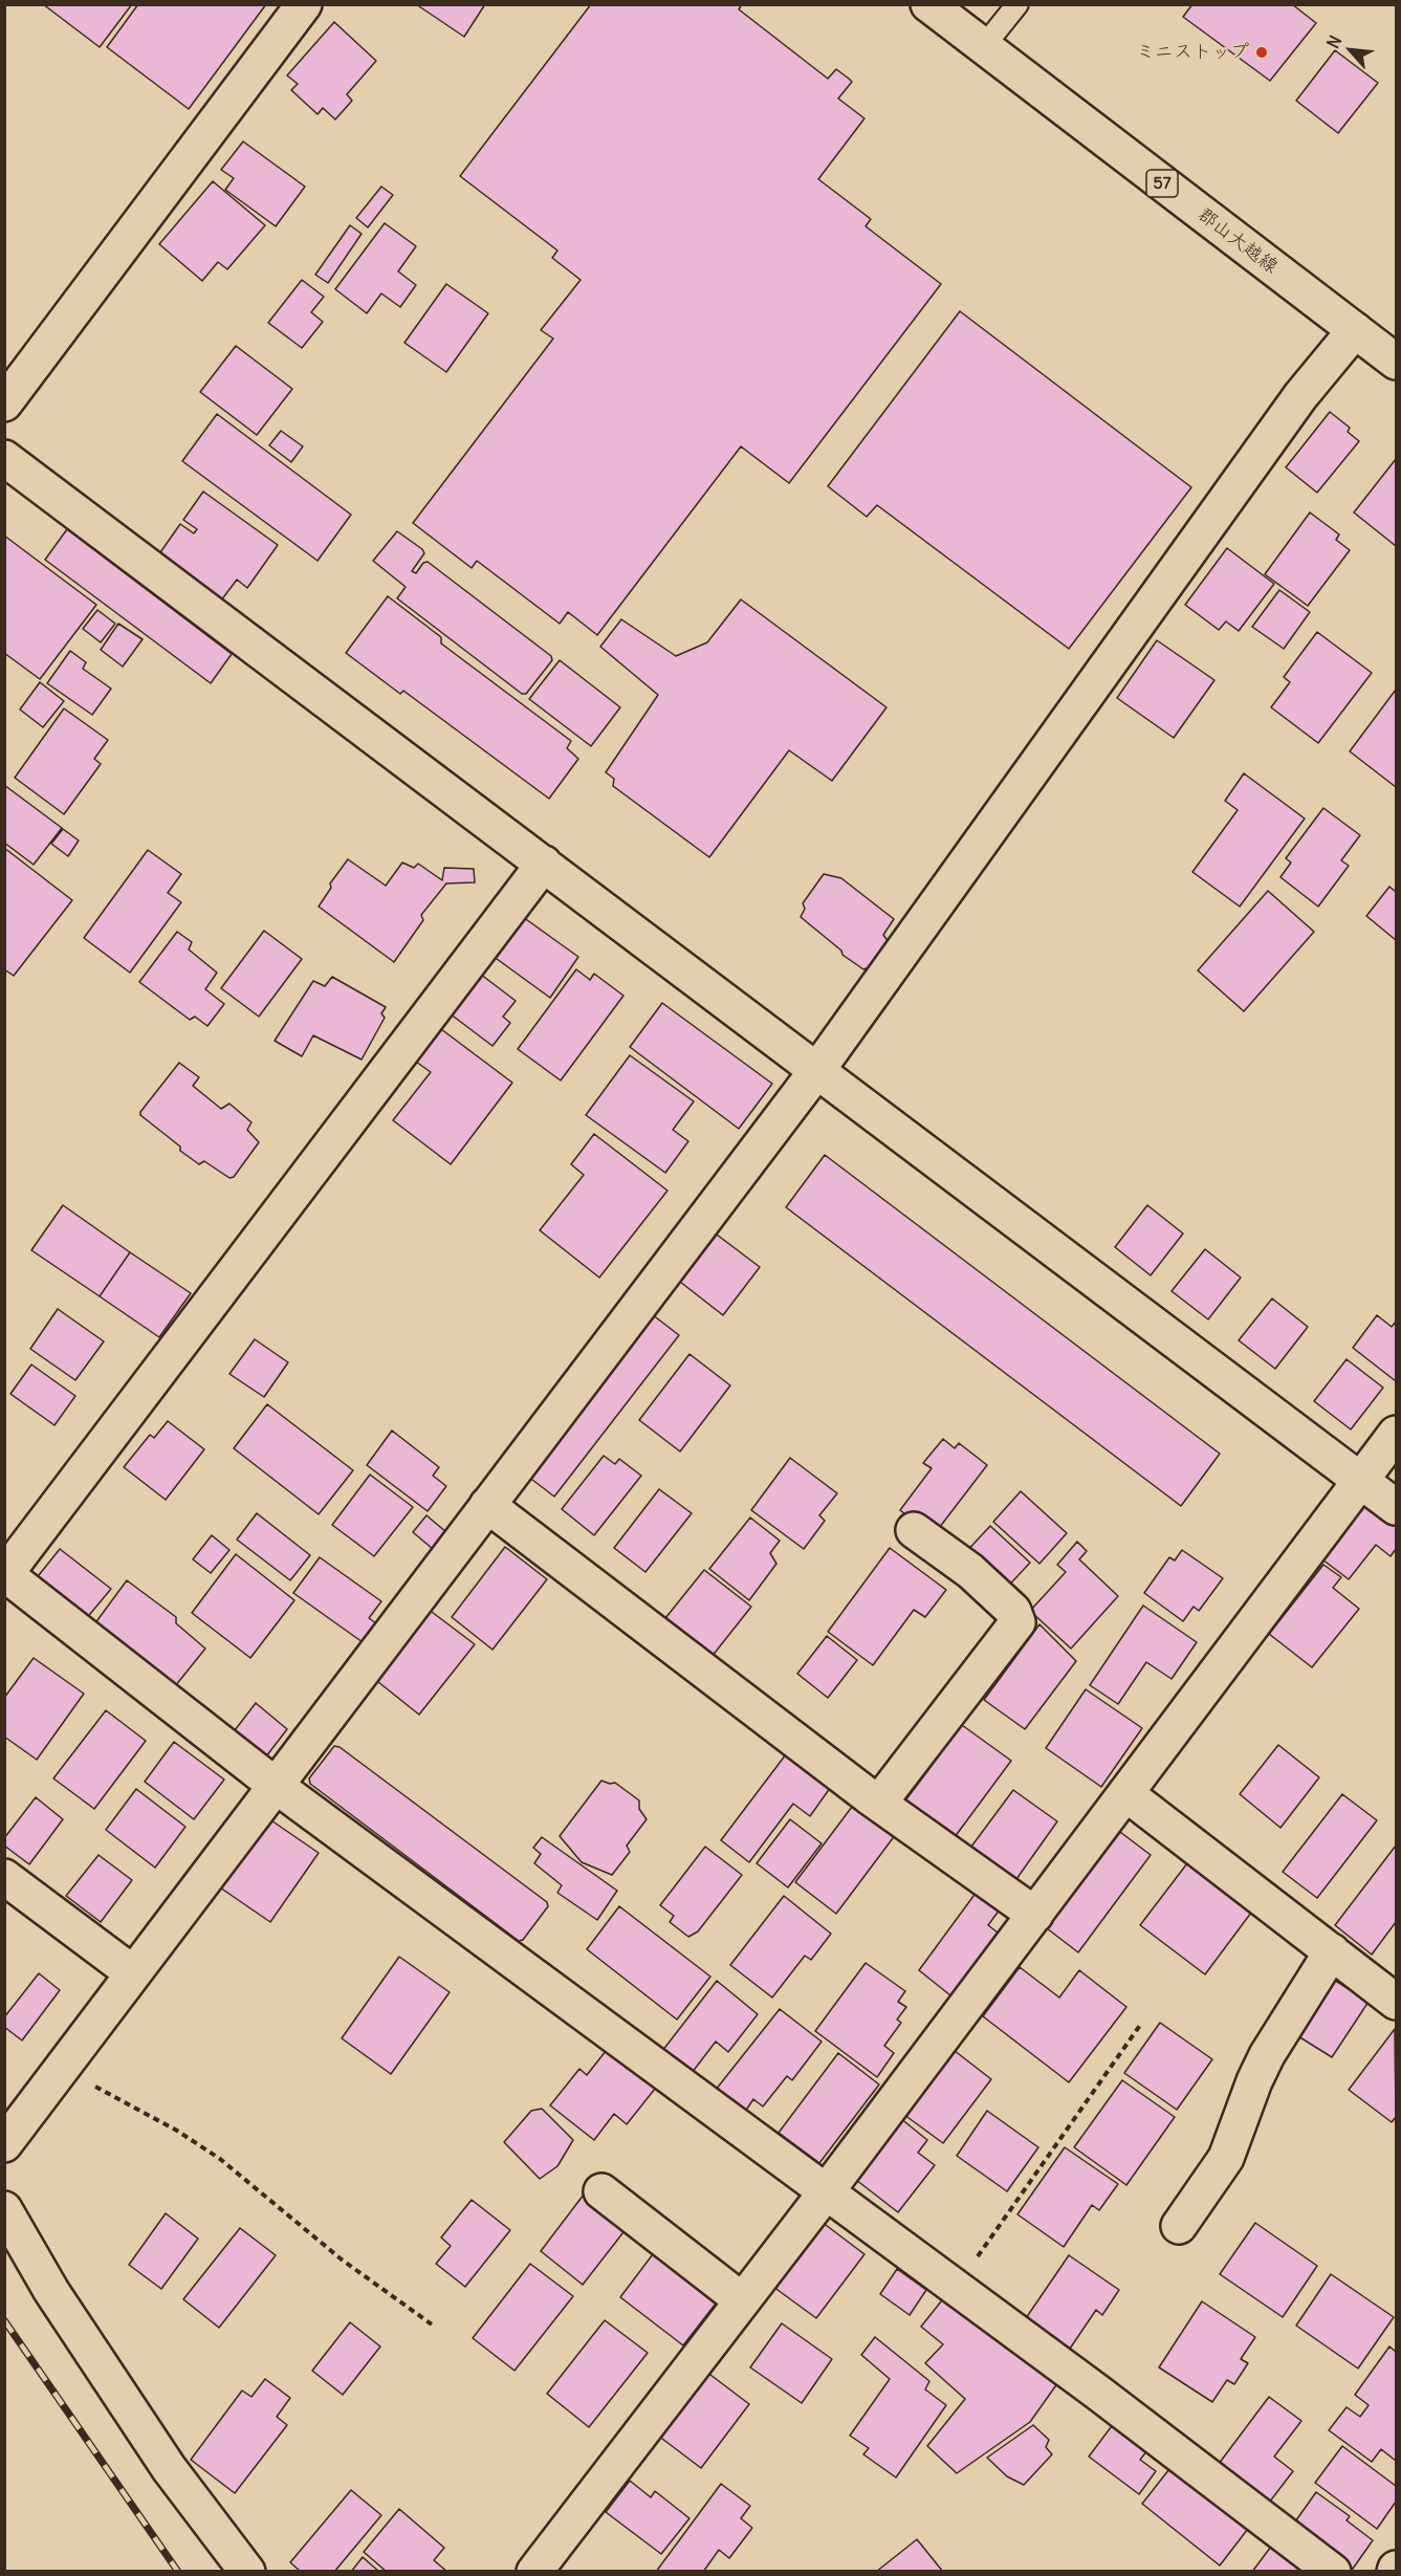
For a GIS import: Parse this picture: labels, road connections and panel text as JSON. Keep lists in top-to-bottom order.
{
  "streets": {
    "street": ["57", "郡山大越線"]
  },
  "places": ["ミニストップ"],
  "north": "top left"
}
